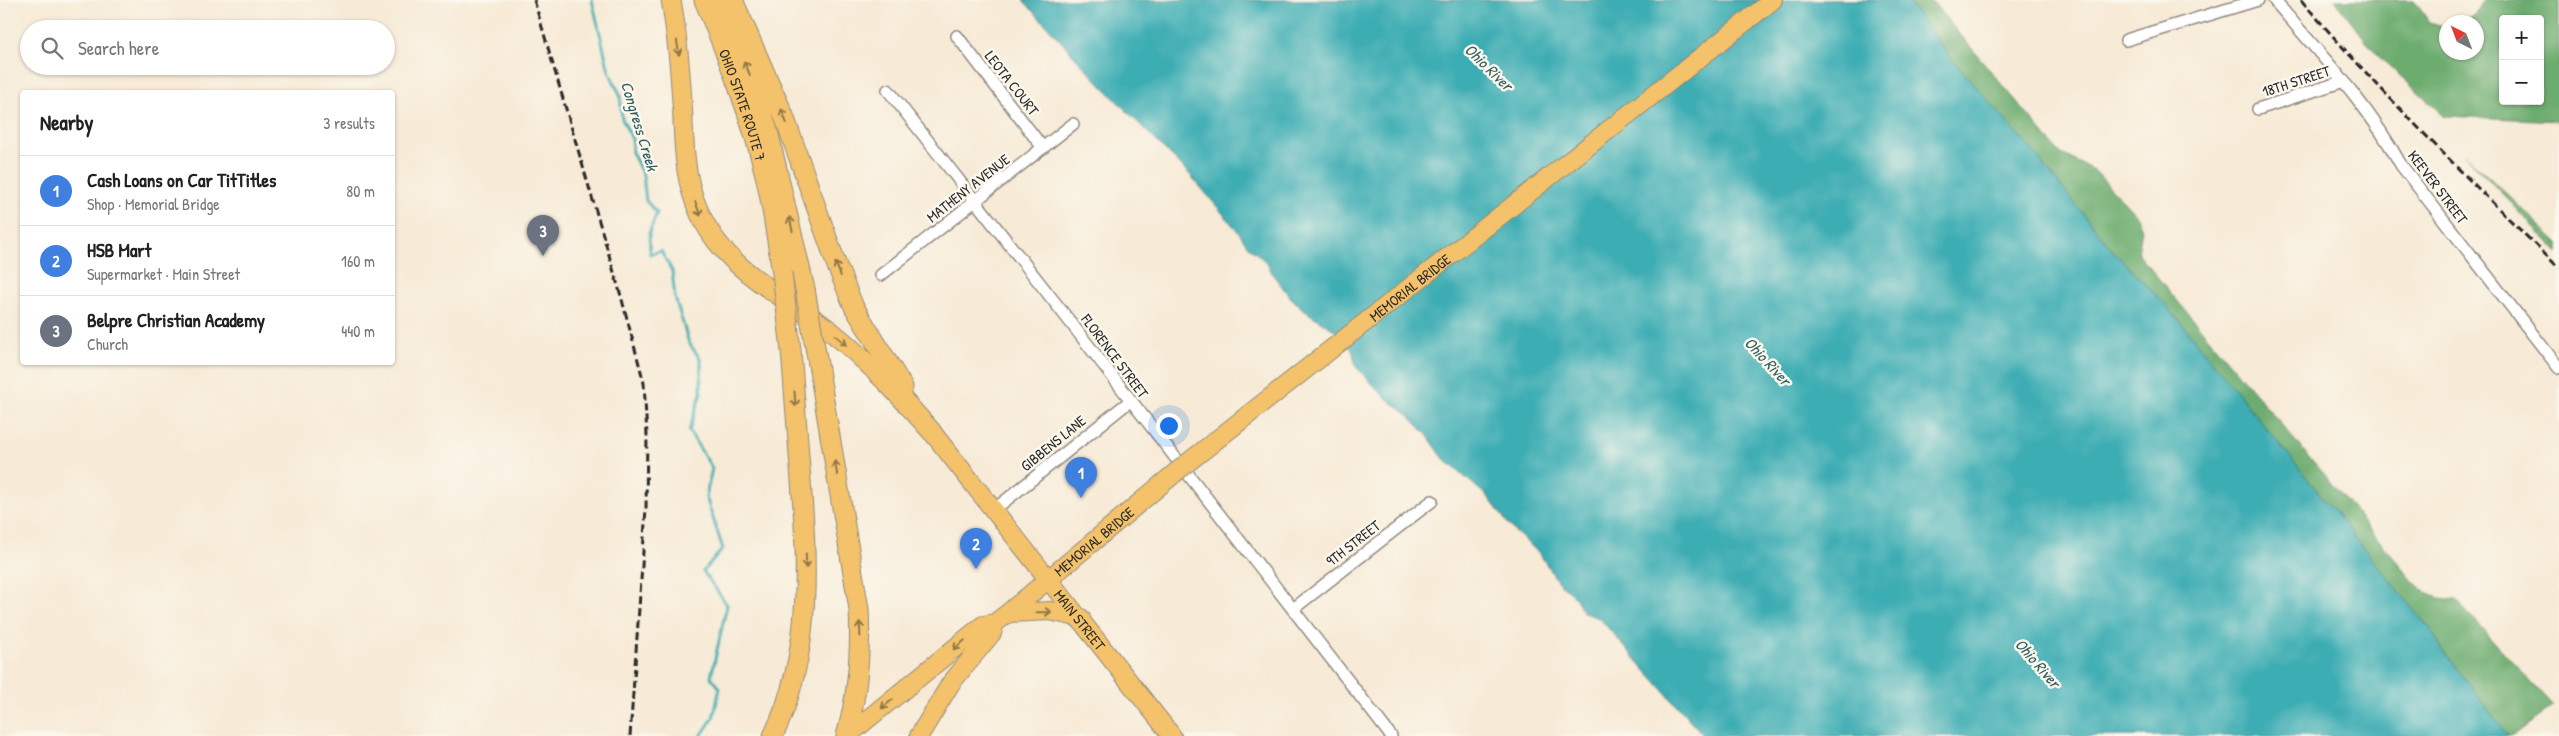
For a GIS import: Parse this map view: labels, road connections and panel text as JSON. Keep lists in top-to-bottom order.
{
  "streets": {
    "highway": ["OHIO STATE ROUTE 7"],
    "main road": ["MEMORIAL BRIDGE", "MAIN STREET"],
    "street": [
      "18TH STREET",
      "LEOTA COURT",
      "KEEVER STREET",
      "MATHENY AVENUE",
      "FLORENCE STREET",
      "GIBBENS LANE",
      "9TH STREET"
    ]
  },
  "crossings": [
    ["18TH STREET", "KEEVER STREET"],
    ["LEOTA COURT", "MATHENY AVENUE"],
    ["MATHENY AVENUE", "FLORENCE STREET"],
    ["MEMORIAL BRIDGE", "MAIN STREET"],
    ["FLORENCE STREET", "GIBBENS LANE"],
    ["FLORENCE STREET", "9TH STREET"],
    ["GIBBENS LANE", "MAIN STREET"]
  ],
  "water": ["Ohio River", "Congress Creek"],
  "north": "top left",
  "page": {
    "map_buttons": ["+", "−"],
    "search": "Search here",
    "heading": ["Nearby", "3 results"],
    "list": [
      {
        "mark": "1",
        "name": "Cash Loans on Car TitTitles",
        "note": "Shop · Memorial Bridge",
        "value": "80 m"
      },
      {
        "mark": "2",
        "name": "HSB Mart",
        "note": "Supermarket · Main Street",
        "value": "160 m"
      },
      {
        "mark": "3",
        "name": "Belpre Christian Academy",
        "note": "Church",
        "value": "440 m"
      }
    ],
    "pins": ["3", "1", "2"]
  }
}
